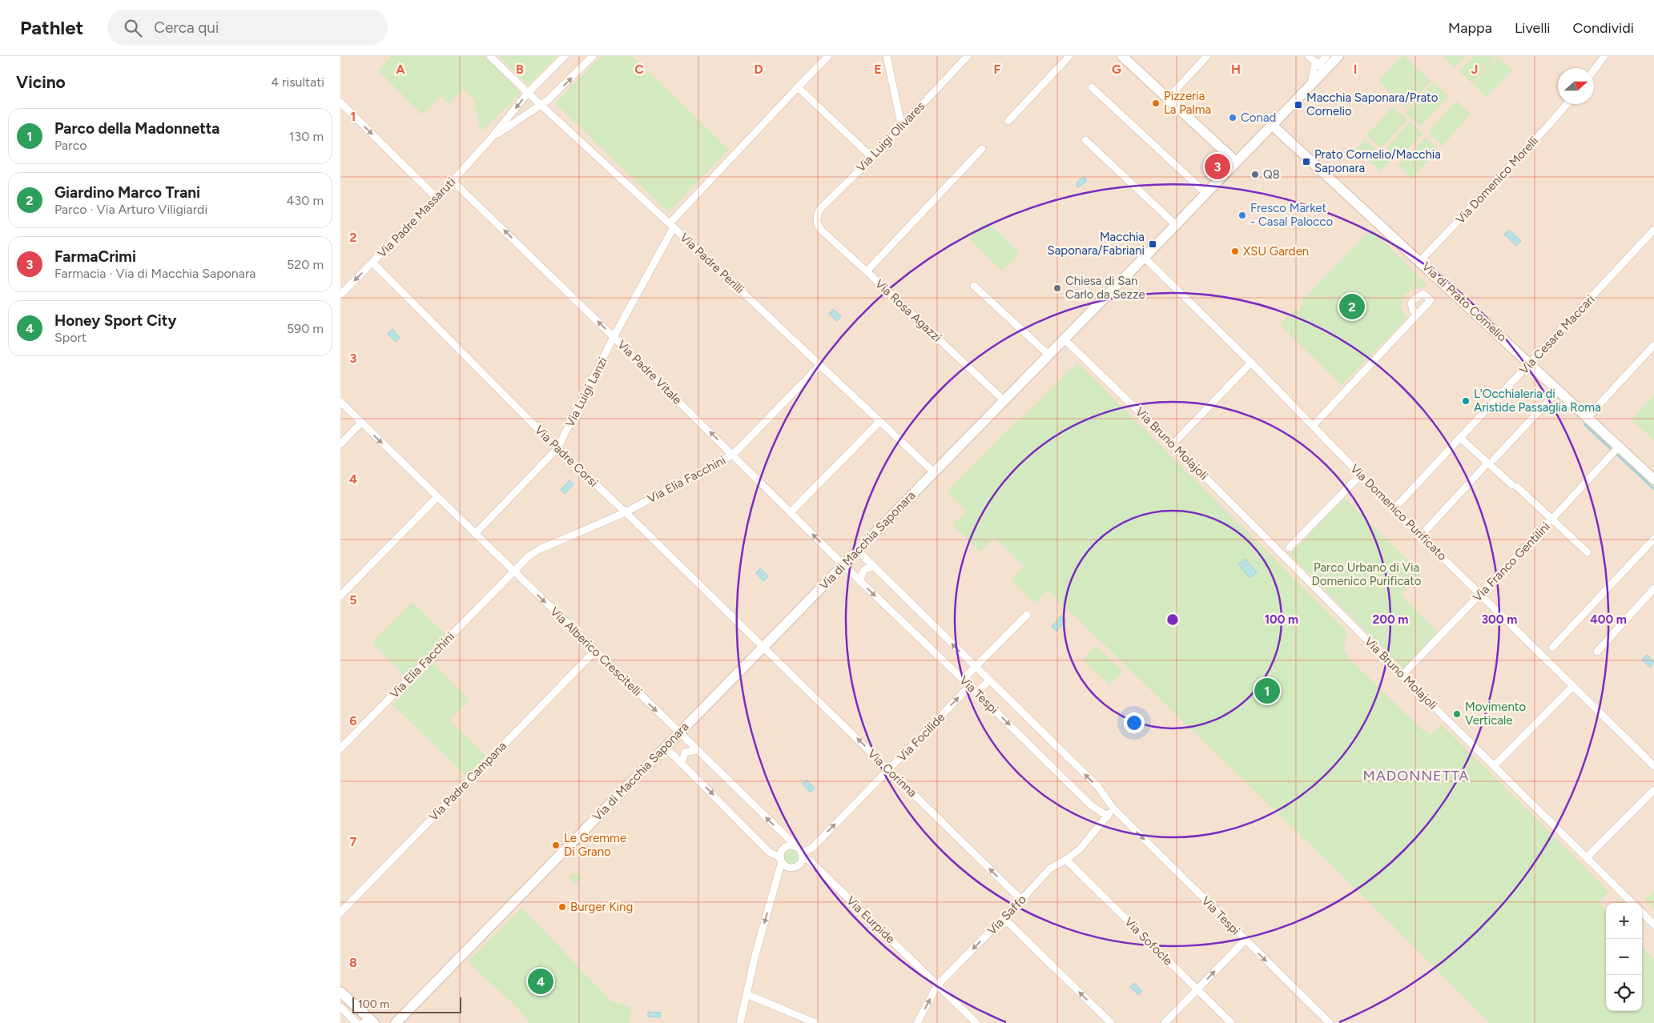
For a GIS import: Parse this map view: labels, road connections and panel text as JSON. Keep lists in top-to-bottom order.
{
  "streets": {
    "street": [
      "Via Luigi Olivares",
      "Via Domenico Morelli",
      "Via Padre Massaruti",
      "Via Padre Perilli",
      "Via di Prato Cornelio",
      "Via Rosa Agazzi",
      "Via Cesare Maccari",
      "Via Padre Vitale",
      "Via Luigi Lanzi",
      "Via Bruno Molajoli",
      "Via Padre Corsi",
      "Via Elia Facchini",
      "Via Domenico Purificato",
      "Via di Macchia Saponara",
      "Via Franco Gentilini",
      "Via Alberico Crescitelli",
      "Via Tespi",
      "Via Focilide",
      "Via Corinna",
      "Via Padre Campana",
      "Via Saffo",
      "Via Eurpide",
      "Via Sofocle"
    ]
  },
  "crossings": [
    ["Via Luigi Olivares", "Via Rosa Agazzi"],
    ["Via Domenico Morelli", "Via di Prato Cornelio"],
    ["Via Padre Massaruti", "Via Padre Perilli"],
    ["Via Padre Massaruti", "Via Padre Vitale"],
    ["Via Padre Massaruti", "Via Padre Corsi"],
    ["Via Padre Perilli", "Via Luigi Lanzi"],
    ["Via Padre Perilli", "Via Elia Facchini"],
    ["Via Padre Perilli", "Via di Macchia Saponara"],
    ["Via di Prato Cornelio", "Via Cesare Maccari"],
    ["Via di Prato Cornelio", "Via di Macchia Saponara"],
    ["Via di Prato Cornelio", "Via Franco Gentilini"],
    ["Via Rosa Agazzi", "Via di Macchia Saponara"],
    ["Via Cesare Maccari", "Via Domenico Purificato"],
    ["Via Padre Vitale", "Via Luigi Lanzi"],
    ["Via Padre Vitale", "Via Elia Facchini"],
    ["Via Padre Vitale", "Via di Macchia Saponara"],
    ["Via Padre Vitale", "Via Tespi"],
    ["Via Luigi Lanzi", "Via Padre Corsi"],
    ["Via Luigi Lanzi", "Via Alberico Crescitelli"],
    ["Via Bruno Molajoli", "Via di Macchia Saponara"],
    ["Via Bruno Molajoli", "Via Franco Gentilini"],
    ["Via Padre Corsi", "Via Elia Facchini"],
    ["Via Padre Corsi", "Via di Macchia Saponara"],
    ["Via Padre Corsi", "Via Corinna"],
    ["Via Elia Facchini", "Via Alberico Crescitelli"],
    ["Via Domenico Purificato", "Via di Macchia Saponara"],
    ["Via Domenico Purificato", "Via Franco Gentilini"],
    ["Via di Macchia Saponara", "Via Alberico Crescitelli"],
    ["Via di Macchia Saponara", "Via Tespi"],
    ["Via di Macchia Saponara", "Via Corinna"],
    ["Via Alberico Crescitelli", "Via Padre Campana"],
    ["Via Alberico Crescitelli", "Via Eurpide"],
    ["Via Tespi", "Via Focilide"],
    ["Via Tespi", "Via Saffo"],
    ["Via Focilide", "Via Corinna"],
    ["Via Focilide", "Via Eurpide"],
    ["Via Corinna", "Via Saffo"],
    ["Via Saffo", "Via Eurpide"],
    ["Via Saffo", "Via Sofocle"]
  ],
  "one_way": [
    "Via Padre Vitale",
    "Via Alberico Crescitelli",
    "Via Focilide",
    "Via Corinna"
  ],
  "districts": ["MADONNETTA"],
  "parks": ["Parco Urbano di Via Domenico Purificato"],
  "places": {
    "other": [
      "Pizzeria La Palma",
      "Conad",
      "Q8",
      "Fresco Market - Casal Palocco",
      "XSU Garden",
      "Chiesa di San Carlo da Sezze",
      "L'Occhialeria di Aristide Passaglia Roma",
      "Movimento Verticale",
      "Le Gremme Di Grano",
      "Burger King"
    ],
    "transit": ["Macchia Saponara/Prato Cornelio", "Prato Cornelio/Macchia Saponara", "Macchia Saponara/Fabriani"]
  },
  "scale_bar": "100 m",
  "north": "right",
  "page": {
    "header": "Pathlet",
    "search": "Cerca qui",
    "nav": ["Mappa", "Livelli", "Condividi"],
    "heading": ["Vicino", "4 risultati"],
    "list": [
      {
        "mark": "1",
        "name": "Parco della Madonnetta",
        "note": "Parco",
        "value": "130 m"
      },
      {
        "mark": "2",
        "name": "Giardino Marco Trani",
        "note": "Parco · Via Arturo Viligiardi",
        "value": "430 m"
      },
      {
        "mark": "3",
        "name": "FarmaCrimi",
        "note": "Farmacia · Via di Macchia Saponara",
        "value": "520 m"
      },
      {
        "mark": "4",
        "name": "Honey Sport City",
        "note": "Sport",
        "value": "590 m"
      }
    ],
    "pins": [
      "3",
      "2",
      "1",
      "4"
    ],
    "map_buttons": ["+", "−"],
    "scale": "100 m"
  },
  "grid": {
    "columns": [
      "A",
      "B",
      "C",
      "D",
      "E",
      "F",
      "G",
      "H",
      "I",
      "J"
    ],
    "rows": [
      "1",
      "2",
      "3",
      "4",
      "5",
      "6",
      "7",
      "8"
    ]
  },
  "rings": [
    "100 m",
    "200 m",
    "300 m",
    "400 m"
  ]
}
